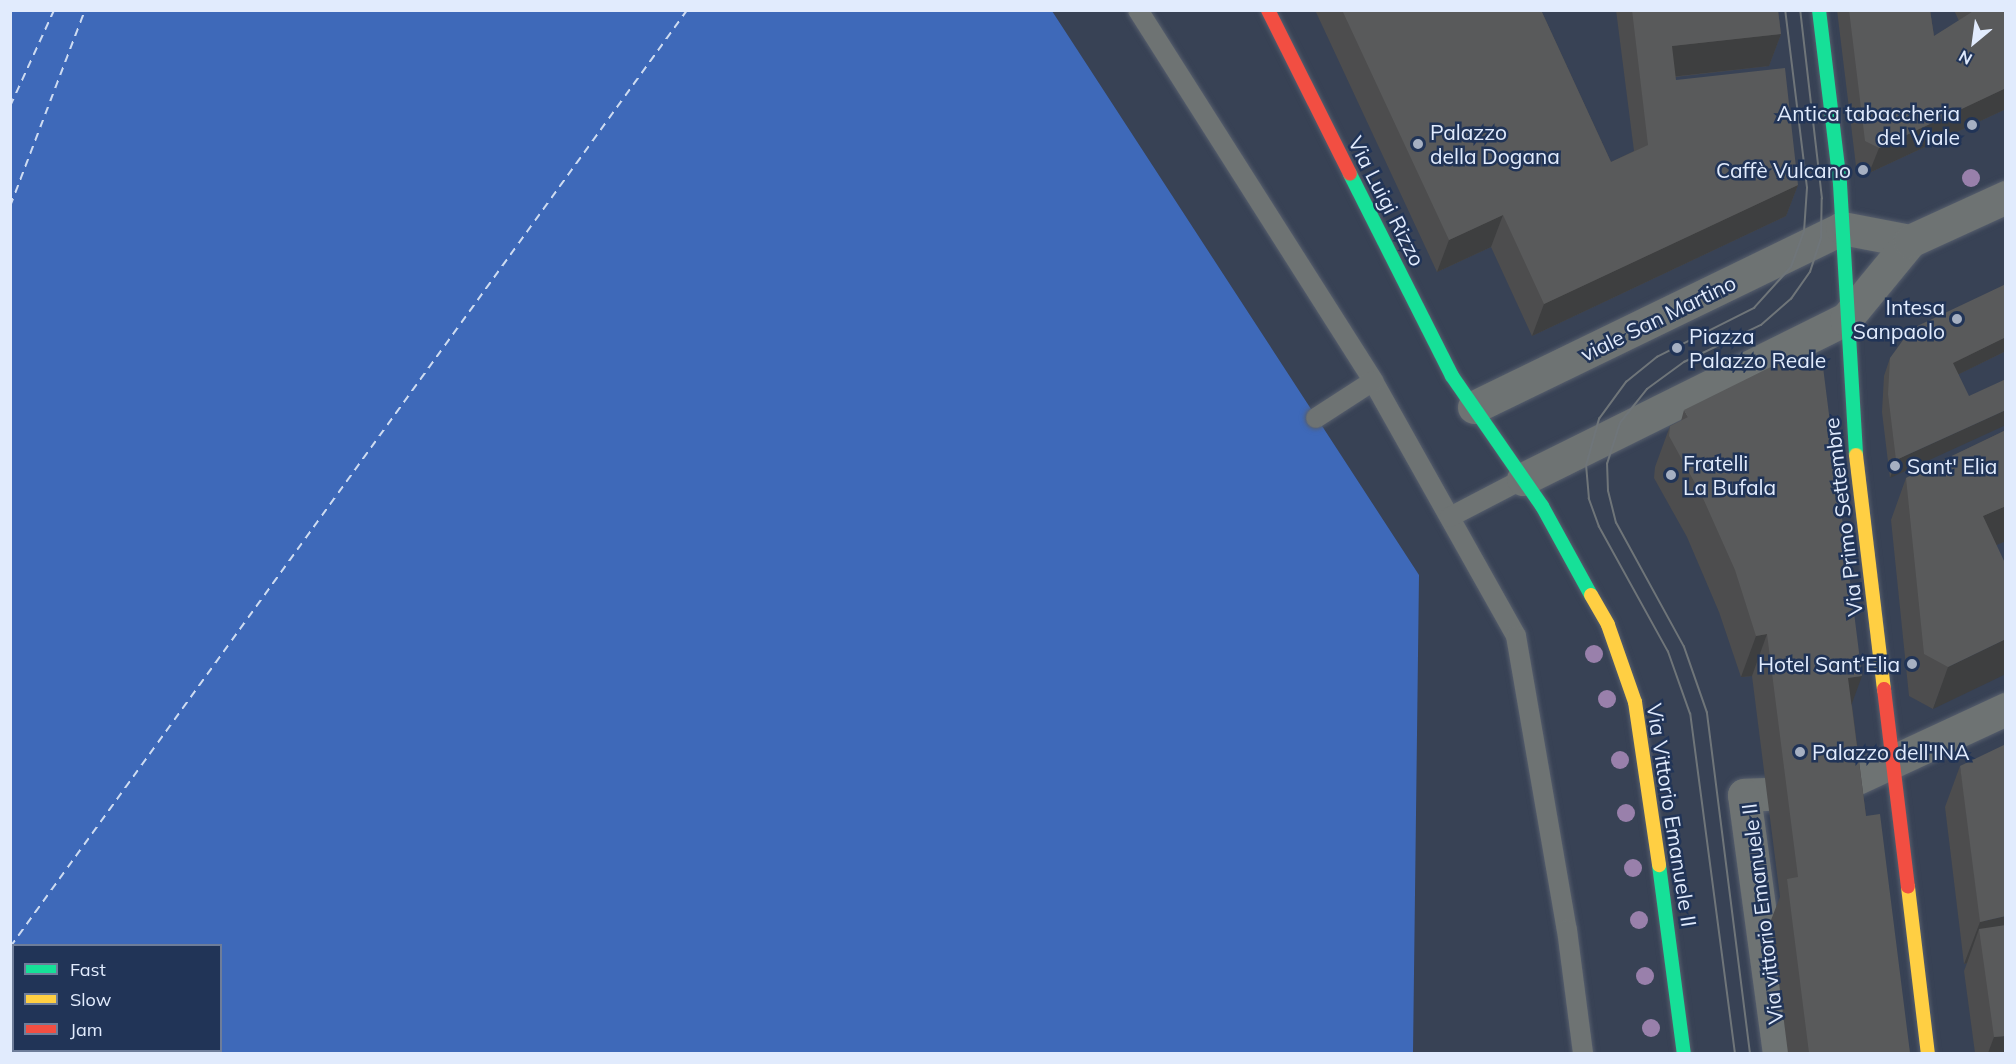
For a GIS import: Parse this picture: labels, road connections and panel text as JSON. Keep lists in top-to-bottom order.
{
  "streets": {
    "main road": ["Via Luigi Rizzo", "Via Primo Settembre", "Via Vittorio Emanuele II"],
    "street": ["viale San Martino", "Via vittorio Emanuele II"]
  },
  "crossings": [
    ["Via Luigi Rizzo", "viale San Martino"],
    ["Via Luigi Rizzo", "Via Vittorio Emanuele II"],
    ["viale San Martino", "Via Primo Settembre"],
    ["viale San Martino", "Via Vittorio Emanuele II"]
  ],
  "places": [
    "Antica tabaccheria del Viale",
    "Palazzo della Dogana",
    "Caffè Vulcano",
    "Intesa Sanpaolo",
    "Piazza Palazzo Reale",
    "Sant' Elia",
    "Fratelli La Bufala",
    "Hotel Sant‘Elia",
    "Palazzo dell'INA"
  ],
  "legend": ["Fast", "Slow", "Jam"],
  "north": "bottom left"
}
